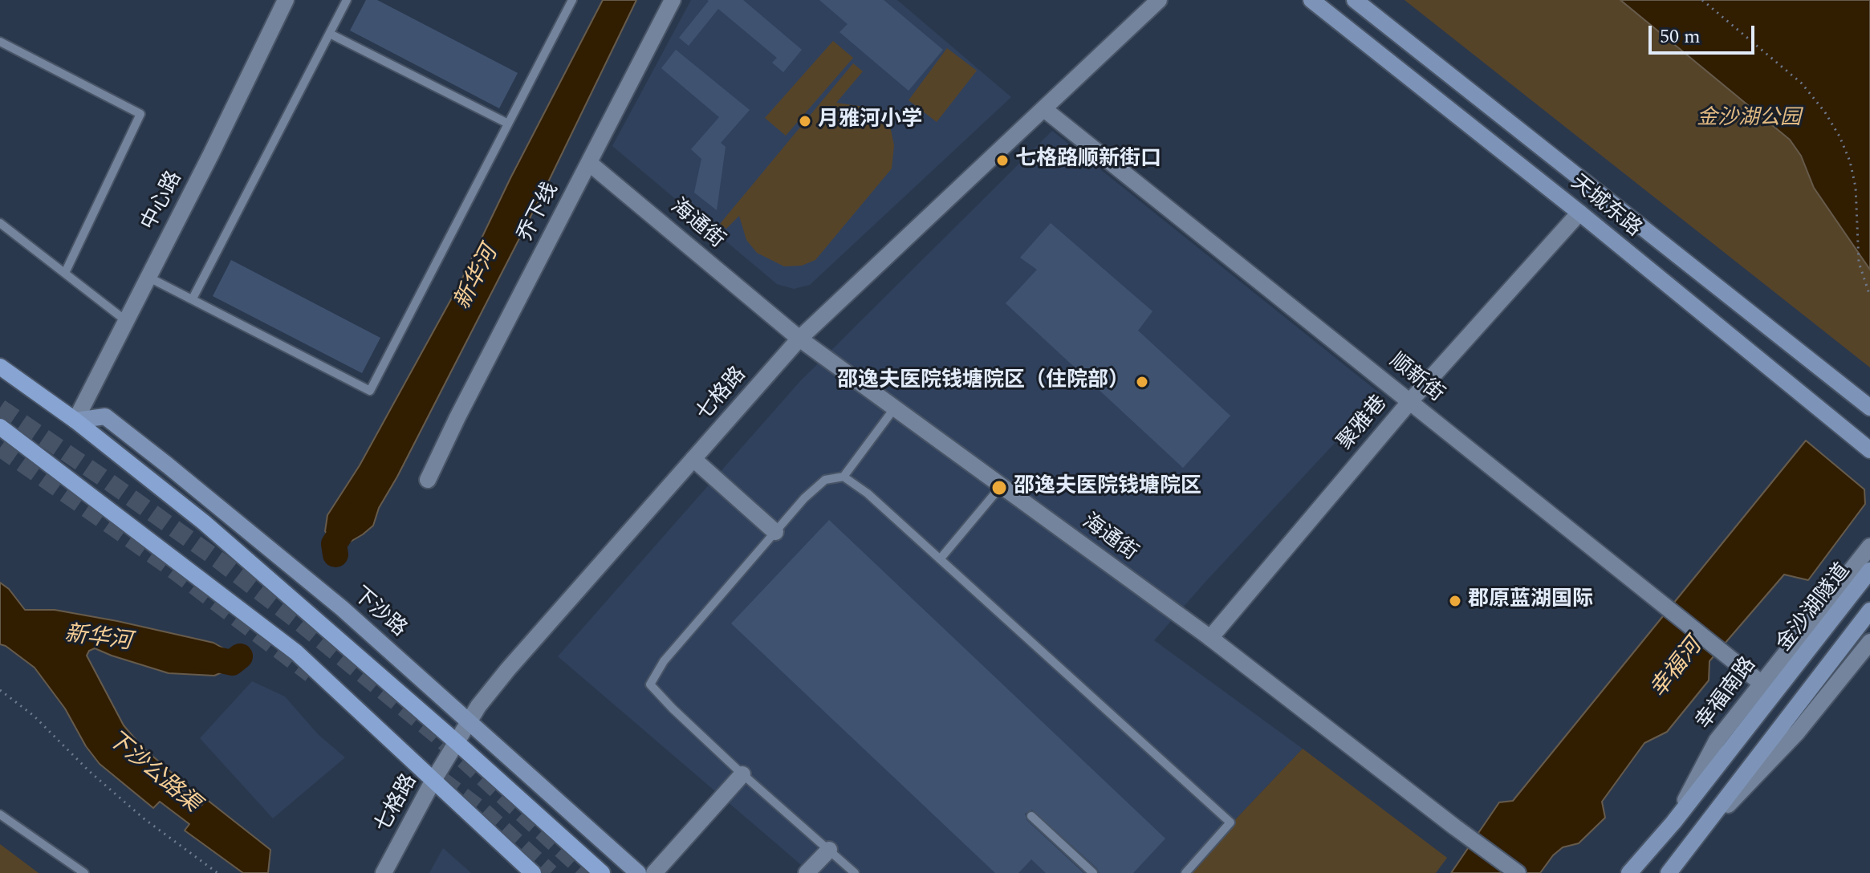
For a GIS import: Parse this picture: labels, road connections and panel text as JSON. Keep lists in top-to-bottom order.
{
  "streets": {
    "main road": [
      "天城东路",
      "金沙湖隧道",
      "下沙路",
      "幸福南路"
    ],
    "street": [
      "中心路",
      "乔下线",
      "海通街",
      "顺新街",
      "七格路",
      "聚雅巷"
    ]
  },
  "crossings": [
    ["中心路", "下沙路"],
    ["天城东路", "聚雅巷"],
    ["乔下线", "海通街"],
    ["海通街", "七格路"],
    ["海通街", "聚雅巷"],
    ["顺新街", "七格路"],
    ["顺新街", "聚雅巷"],
    ["顺新街", "幸福南路"],
    ["七格路", "下沙路"],
    ["金沙湖隧道", "幸福南路"]
  ],
  "water": ["新华河", "幸福河", "下沙公路渠"],
  "parks": ["金沙湖公园"],
  "places": [
    "月雅河小学",
    "七格路顺新街口",
    "邵逸夫医院钱塘院区（住院部）",
    "邵逸夫医院钱塘院区",
    "郡原蓝湖国际"
  ],
  "scale_bar": "50 m"
}
